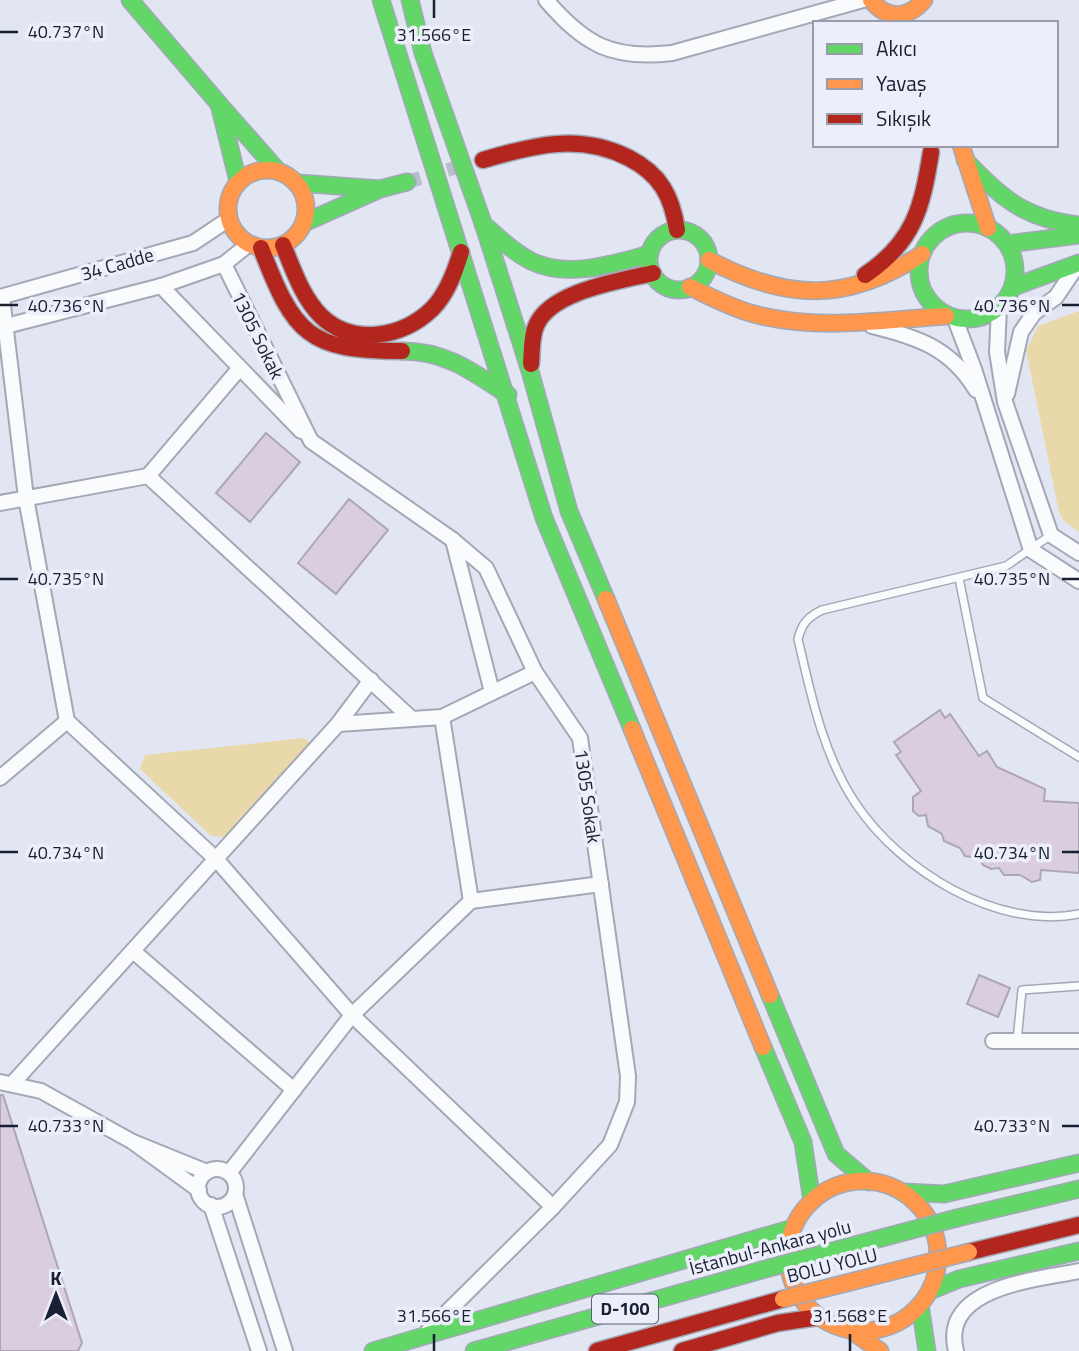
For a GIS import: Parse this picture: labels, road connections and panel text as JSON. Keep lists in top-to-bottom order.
{
  "streets": {
    "main road": ["İstanbul-Ankara yolu", "BOLU YOLU", "D-100"],
    "street": ["34 Cadde", "1305 Sokak"]
  },
  "legend": ["Akıcı", "Yavaş", "Sıkışık"],
  "north": "top",
  "coordinates": [
    "40.737°N",
    "31.566°E",
    "40.736°N",
    "40.735°N",
    "40.734°N",
    "40.733°N",
    "31.568°E"
  ]
}
